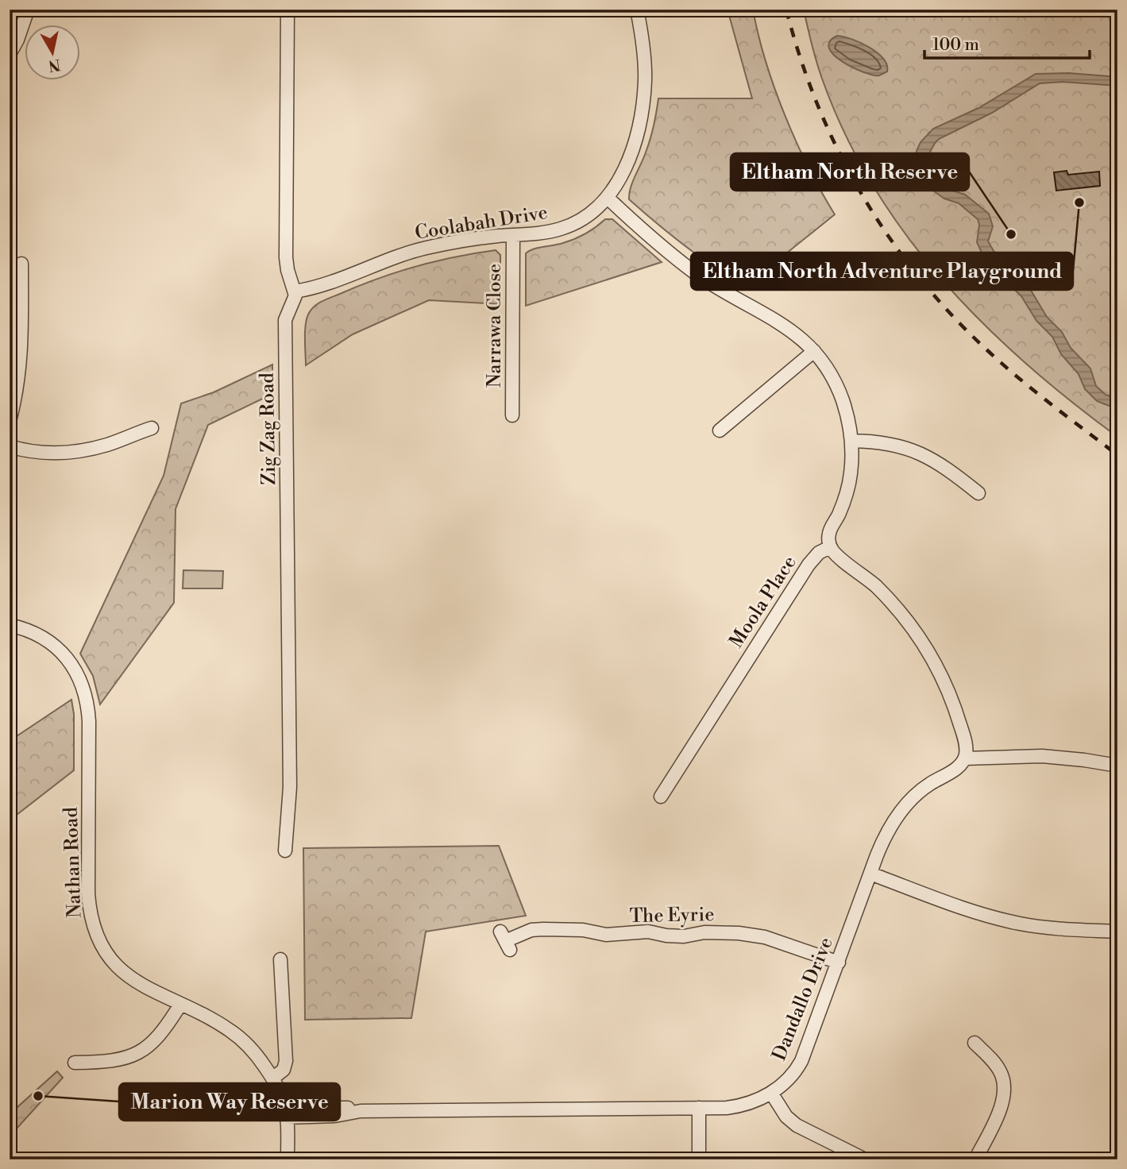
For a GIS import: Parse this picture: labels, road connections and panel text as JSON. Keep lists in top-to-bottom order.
{
  "streets": {
    "street": [
      "Coolabah Drive",
      "Narrawa Close",
      "Zig Zag Road",
      "Moola Place",
      "Nathan Road",
      "The Eyrie",
      "Dandallo Drive"
    ]
  },
  "crossings": [
    ["Coolabah Drive", "Narrawa Close"],
    ["Coolabah Drive", "Zig Zag Road"],
    ["Nathan Road", "Dandallo Drive"],
    ["The Eyrie", "Dandallo Drive"]
  ],
  "places": ["Eltham North Adventure Playground", "Eltham North Reserve", "Marion Way Reserve"],
  "scale_bar": "100 m",
  "north": "bottom"
}
